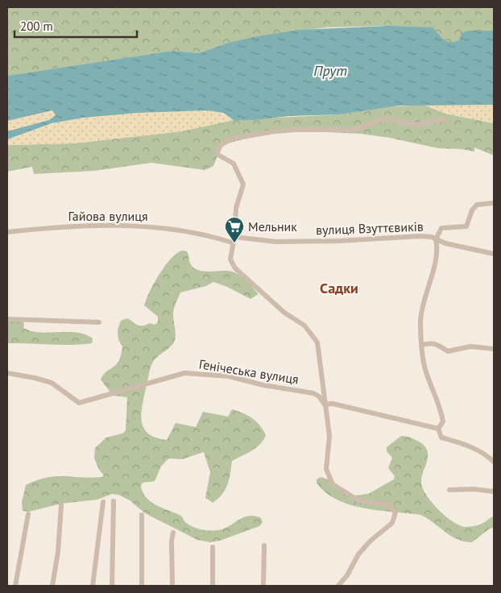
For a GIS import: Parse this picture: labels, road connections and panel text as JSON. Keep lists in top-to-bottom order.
{
  "streets": {
    "street": ["Гайова вулиця", "вулиця Взуттєвиків", "Генічеська вулиця"]
  },
  "crossings": [
    ["Гайова вулиця", "вулиця Взуттєвиків"]
  ],
  "districts": ["Садки"],
  "water": ["Прут"],
  "places": {
    "supermarket": ["Мельник"]
  },
  "scale_bar": "200 m"
}
